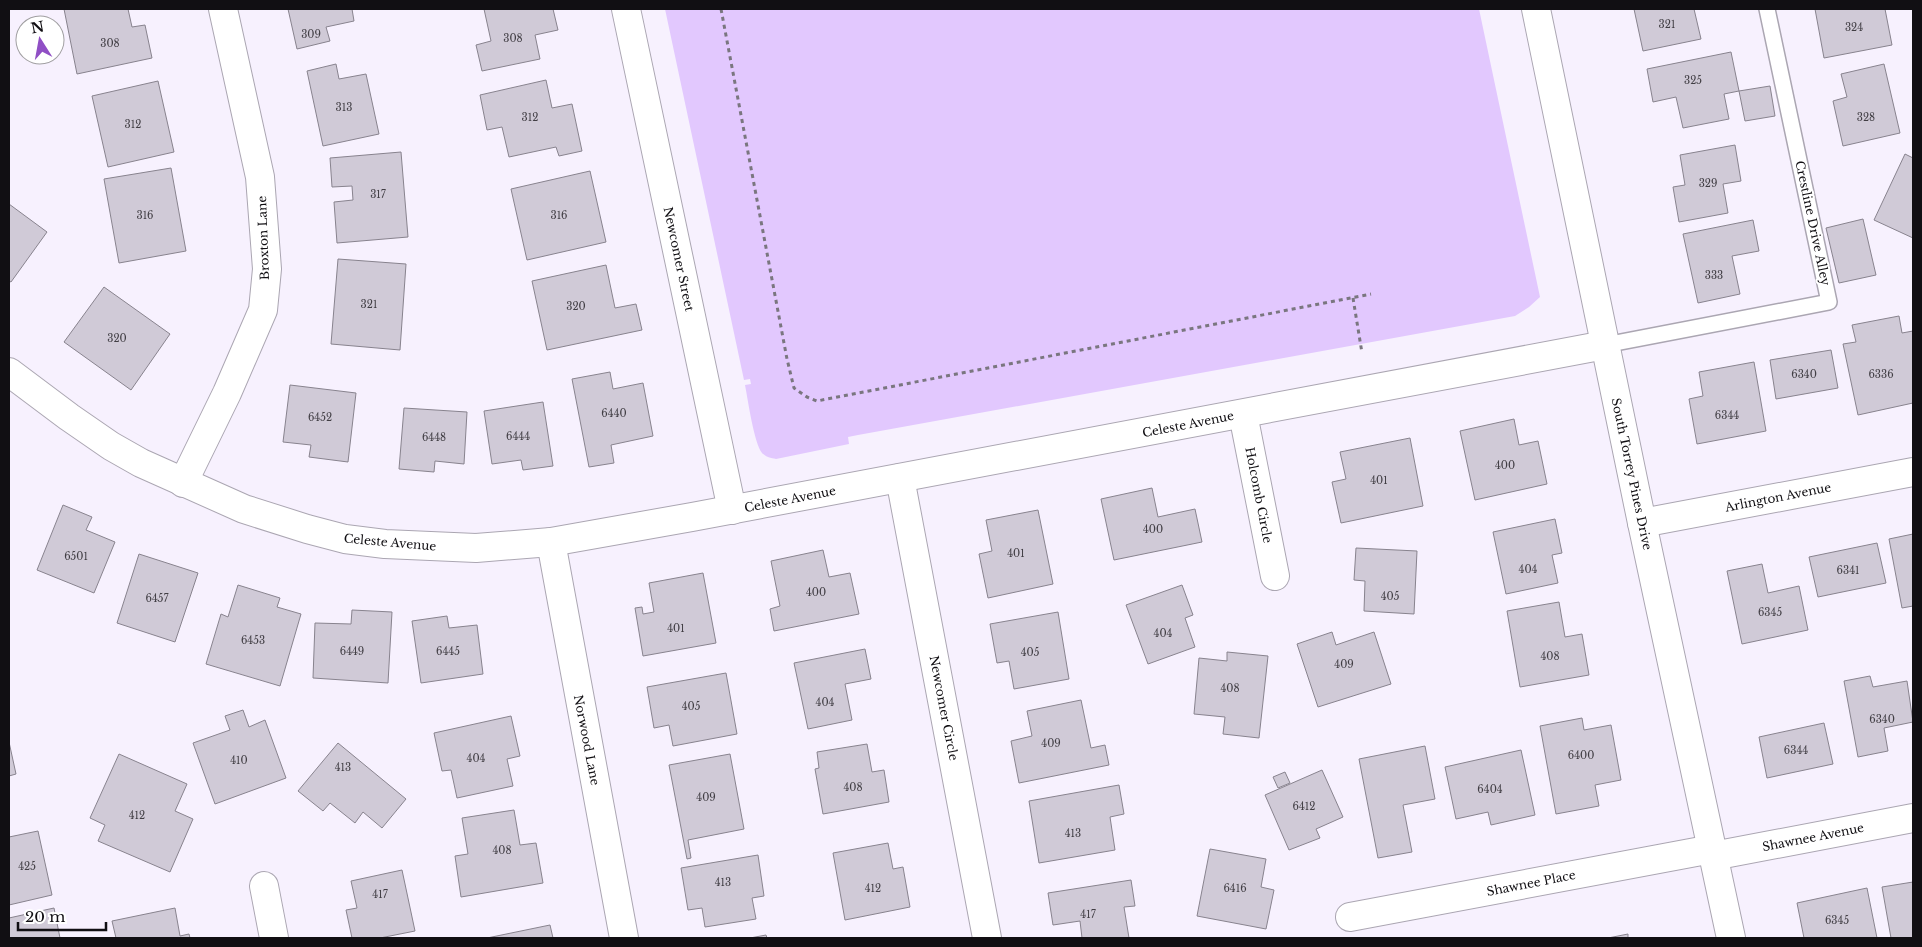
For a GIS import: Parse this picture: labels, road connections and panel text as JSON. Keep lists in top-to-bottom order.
{
  "streets": {
    "street": [
      "Broxton Lane",
      "Newcomer Street",
      "Celeste Avenue",
      "South Torrey Pines Drive",
      "Holcomb Circle",
      "Arlington Avenue",
      "Newcomer Circle",
      "Norwood Lane",
      "Shawnee Avenue",
      "Shawnee Place"
    ],
    "lane": ["Crestline Drive Alley"]
  },
  "crossings": [
    ["Crestline Drive Alley", "Celeste Avenue"],
    ["Crestline Drive Alley", "South Torrey Pines Drive"],
    ["Broxton Lane", "Celeste Avenue"],
    ["Newcomer Street", "Celeste Avenue"],
    ["Celeste Avenue", "South Torrey Pines Drive"],
    ["Celeste Avenue", "Holcomb Circle"],
    ["Celeste Avenue", "Newcomer Circle"],
    ["Celeste Avenue", "Norwood Lane"],
    ["South Torrey Pines Drive", "Arlington Avenue"],
    ["South Torrey Pines Drive", "Shawnee Avenue"],
    ["South Torrey Pines Drive", "Shawnee Place"],
    ["Shawnee Avenue", "Shawnee Place"]
  ],
  "house_numbers": [
    "321",
    "324",
    "309",
    "308",
    "308",
    "325",
    "313",
    "312",
    "328",
    "312",
    "329",
    "317",
    "316",
    "316",
    "333",
    "321",
    "320",
    "320",
    "6340",
    "6336",
    "6440",
    "6344",
    "6452",
    "6444",
    "6448",
    "400",
    "401",
    "400",
    "401",
    "6501",
    "404",
    "6341",
    "400",
    "405",
    "6457",
    "6345",
    "401",
    "404",
    "6453",
    "6449",
    "6445",
    "405",
    "408",
    "409",
    "408",
    "404",
    "405",
    "6340",
    "409",
    "6344",
    "6400",
    "404",
    "410",
    "413",
    "408",
    "6404",
    "409",
    "6412",
    "412",
    "413",
    "408",
    "425",
    "413",
    "412",
    "6416",
    "417",
    "417",
    "6345"
  ],
  "scale_bar": "20 m",
  "north": "top"
}
